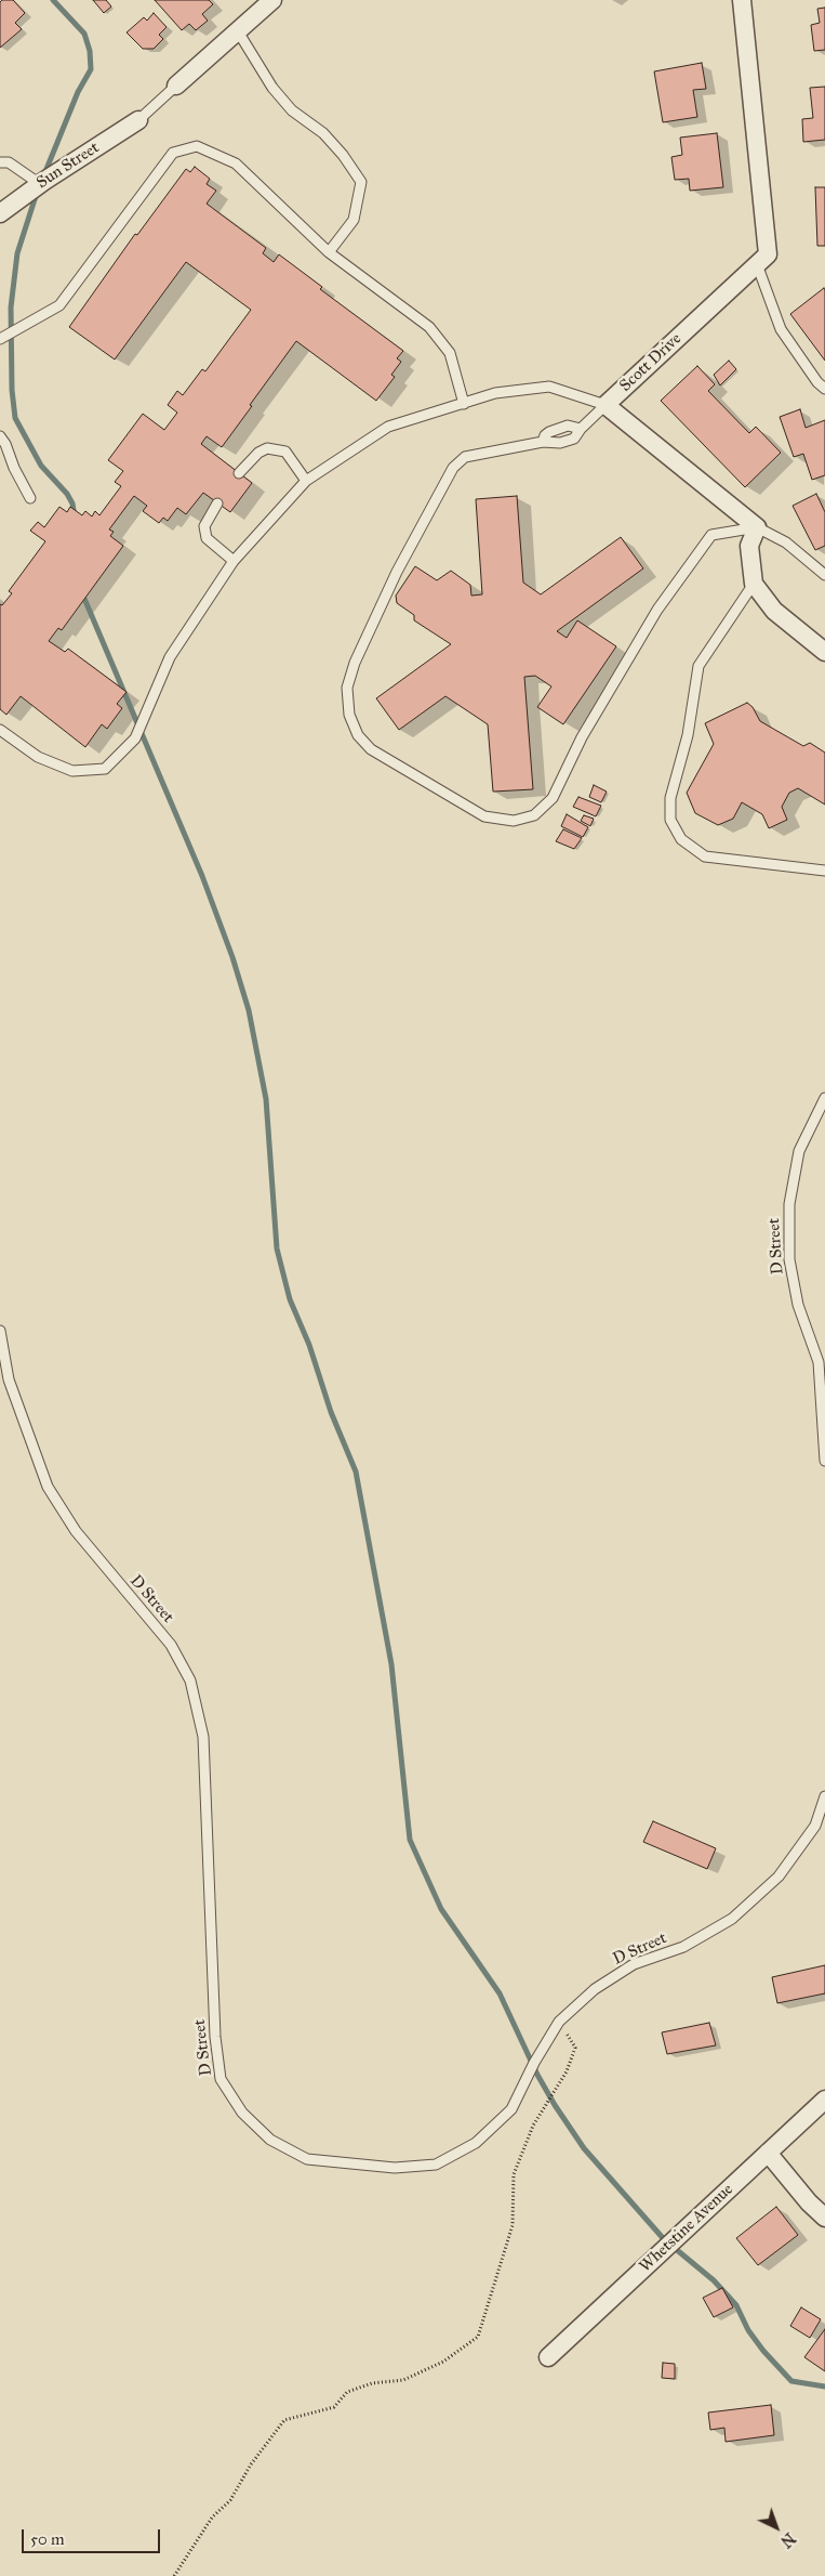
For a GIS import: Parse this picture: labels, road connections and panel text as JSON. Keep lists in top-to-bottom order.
{
  "streets": {
    "street": ["Sun Street", "Scott Drive", "Whetstine Avenue"],
    "lane": ["D Street"]
  },
  "scale_bar": "50 m",
  "north": "bottom right"
}
